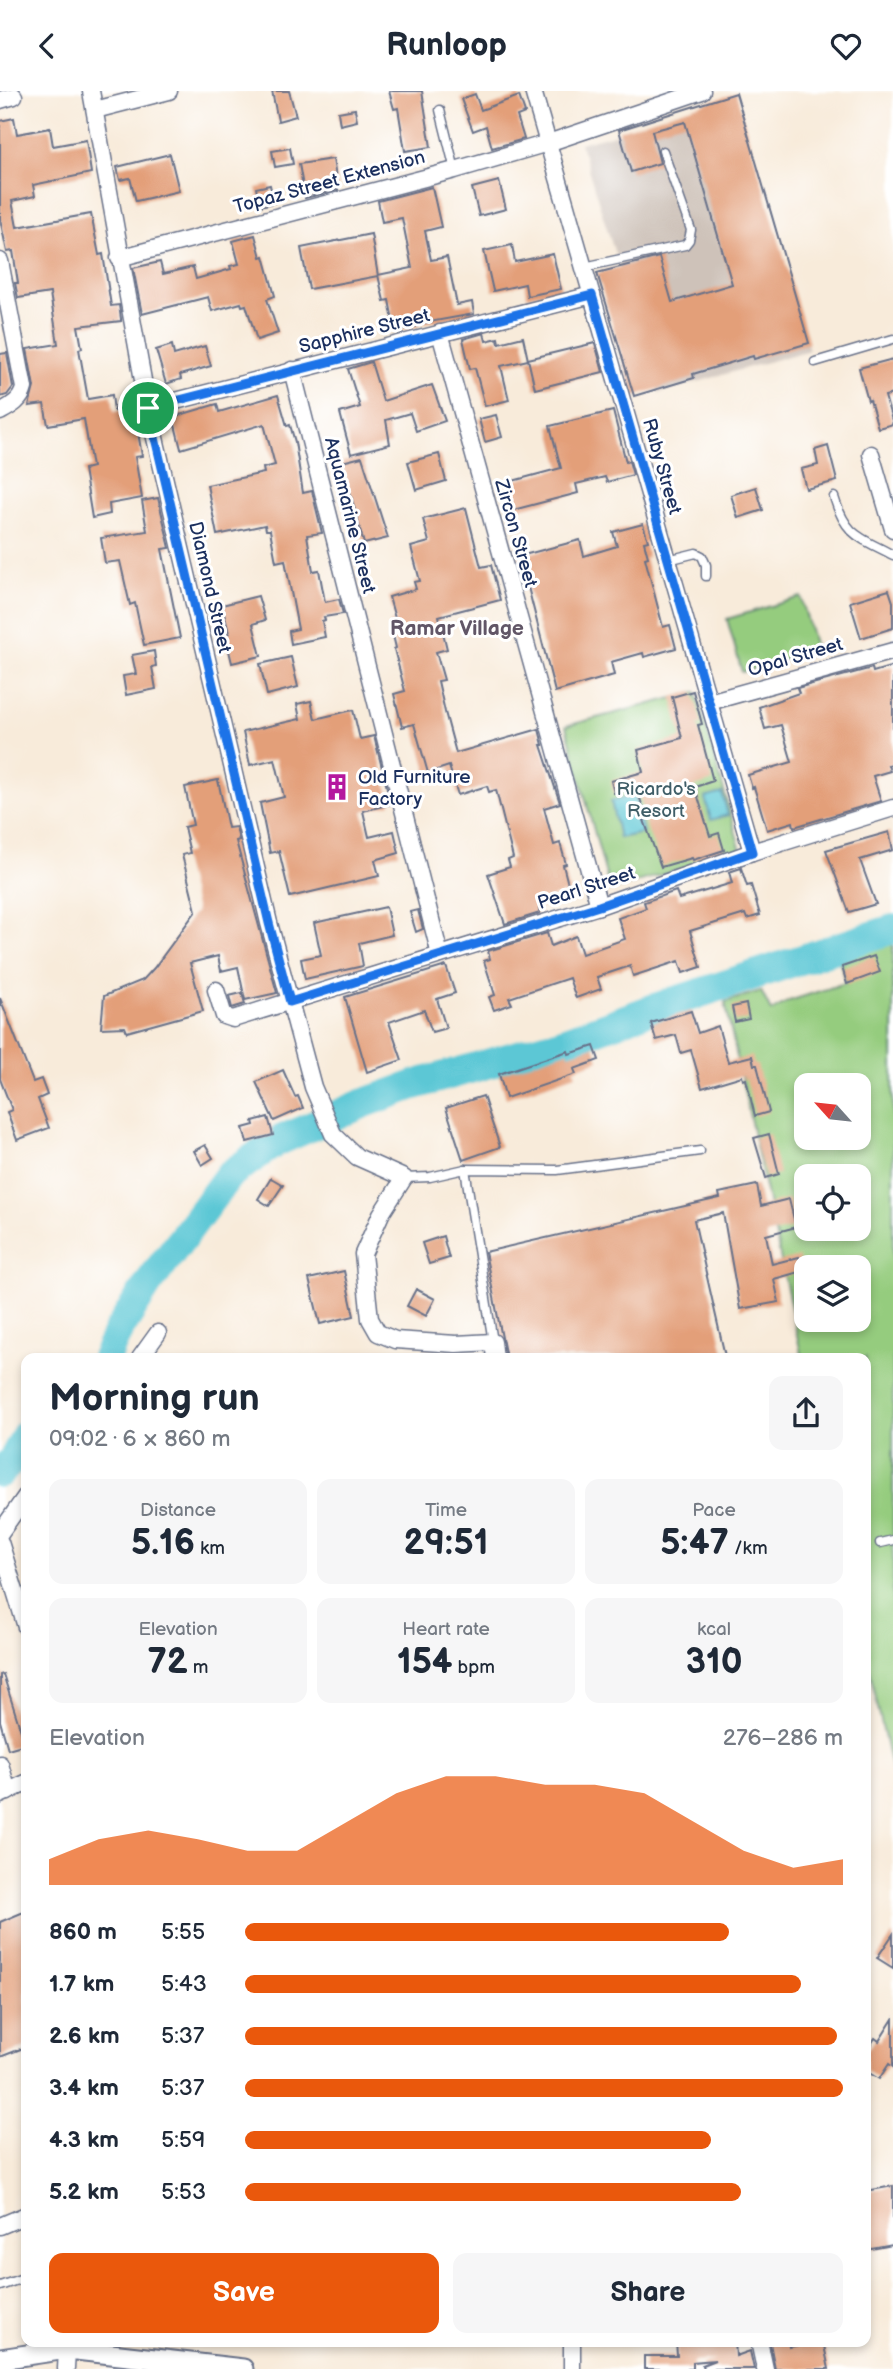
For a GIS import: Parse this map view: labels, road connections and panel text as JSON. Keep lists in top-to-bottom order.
{
  "streets": {
    "street": [
      "Topaz Street Extension",
      "Sapphire Street",
      "Ruby Street",
      "Aquamarine Street",
      "Zircon Street",
      "Diamond Street",
      "Opal Street",
      "Pearl Street"
    ]
  },
  "crossings": [
    ["Topaz Street Extension", "Ruby Street"],
    ["Topaz Street Extension", "Diamond Street"],
    ["Sapphire Street", "Ruby Street"],
    ["Sapphire Street", "Aquamarine Street"],
    ["Sapphire Street", "Zircon Street"],
    ["Sapphire Street", "Diamond Street"],
    ["Ruby Street", "Opal Street"],
    ["Ruby Street", "Pearl Street"],
    ["Aquamarine Street", "Pearl Street"],
    ["Zircon Street", "Pearl Street"],
    ["Diamond Street", "Pearl Street"]
  ],
  "districts": ["Ramar Village"],
  "parks": ["Ricardo's Resort"],
  "places": {
    "building": ["Old Furniture Factory"]
  },
  "north": "top left",
  "page": {
    "header": "Runloop",
    "heading": ["Morning run", "09:02 · 6 × 860 m"],
    "stats": [
      ["Distance", "5.16 km"],
      ["Time", "29:51"],
      ["Pace", "5:47 /km"],
      ["Elevation", "72 m"],
      ["Heart rate", "154 bpm"],
      ["kcal", "310"]
    ],
    "chart": ["Elevation", "276–286 m"],
    "list": [
      {
        "name": "860 m",
        "note": "5:55"
      },
      {
        "name": "1.7 km",
        "note": "5:43"
      },
      {
        "name": "2.6 km",
        "note": "5:37"
      },
      {
        "name": "3.4 km",
        "note": "5:37"
      },
      {
        "name": "4.3 km",
        "note": "5:59"
      },
      {
        "name": "5.2 km",
        "note": "5:53"
      }
    ],
    "buttons": ["Save", "Share"]
  }
}
